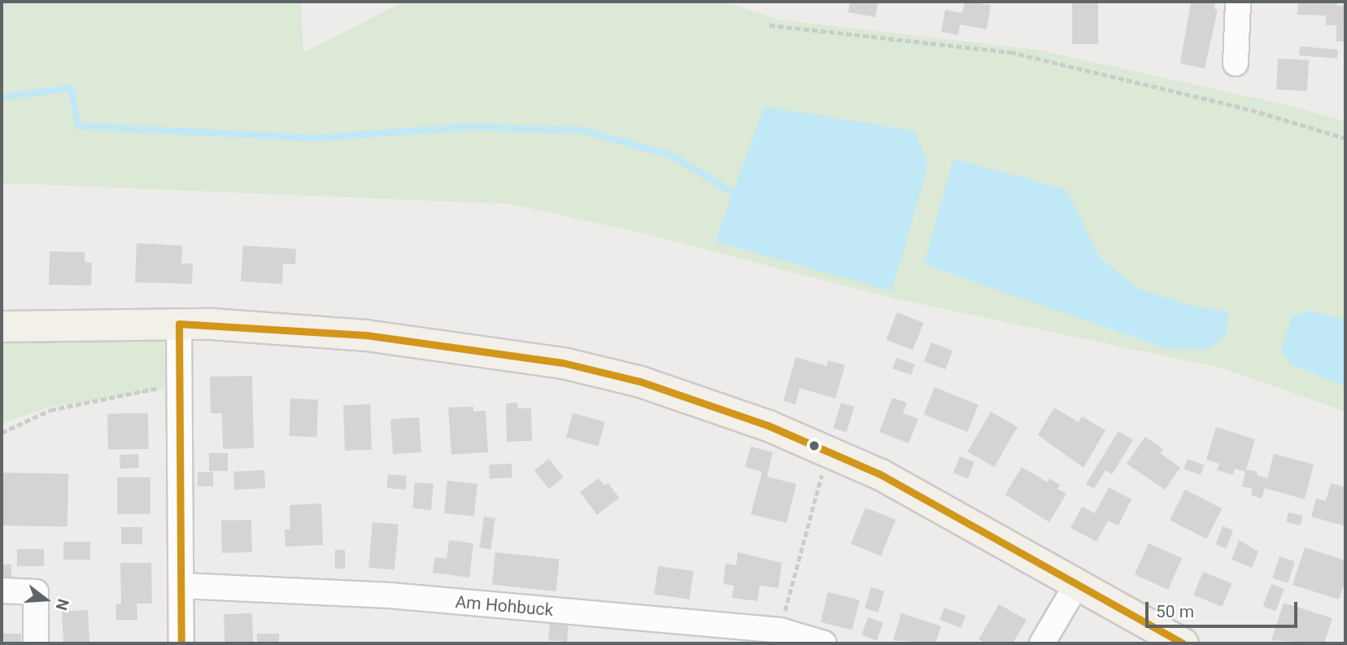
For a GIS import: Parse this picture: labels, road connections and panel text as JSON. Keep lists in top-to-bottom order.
{
  "streets": {
    "street": ["Am Hohbuck"]
  },
  "scale_bar": "50 m",
  "north": "right"
}
